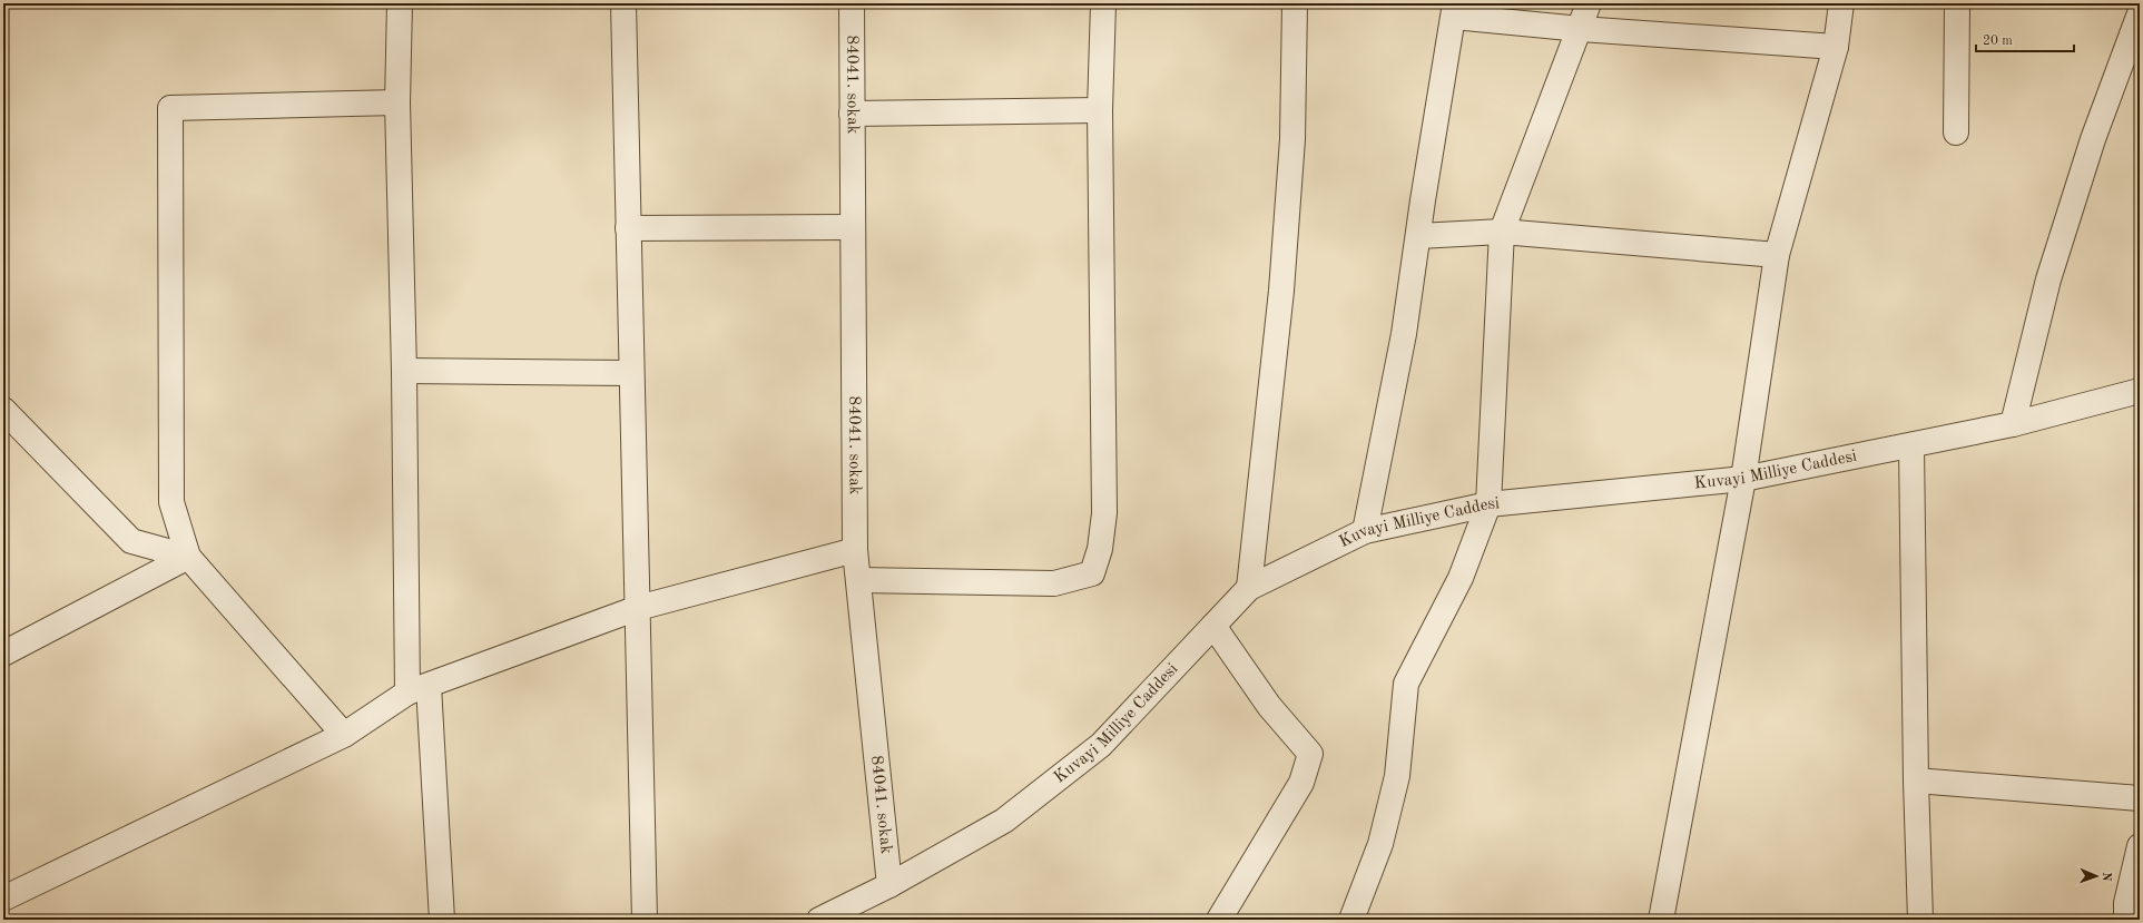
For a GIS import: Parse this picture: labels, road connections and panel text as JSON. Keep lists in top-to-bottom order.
{
  "streets": {
    "street": ["84041. sokak", "Kuvayi Milliye Caddesi"]
  },
  "crossings": [
    ["84041. sokak", "Kuvayi Milliye Caddesi"]
  ],
  "scale_bar": "20 m",
  "north": "right"
}
